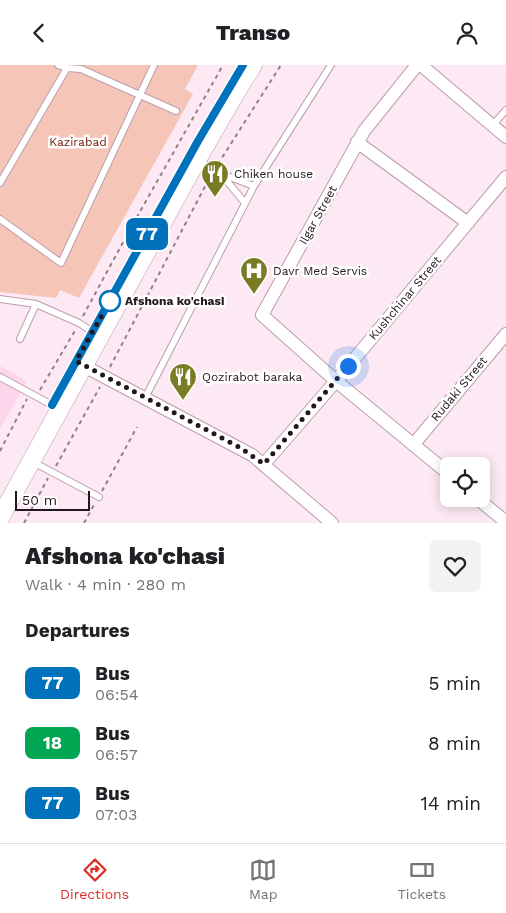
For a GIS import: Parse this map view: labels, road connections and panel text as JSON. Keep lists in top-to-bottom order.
{
  "streets": {
    "street": ["Ilgar Street", "Kushchinar Street", "Rudaki Street"]
  },
  "crossings": [
    ["Ilgar Street", "Kushchinar Street"],
    ["Ilgar Street", "Rudaki Street"]
  ],
  "parks": ["Kazirabad"],
  "places": {
    "restaurant": ["Chiken house", "Qozirabot baraka"],
    "hospital": ["Davr Med Servis"],
    "other": ["Afshona ko'chasi"]
  },
  "lines": ["bus line 77"],
  "scale_bar": "50 m",
  "page": {
    "header": "Transo",
    "on_map": "77",
    "scale": "50 m",
    "heading": [
      ["Afshona ko'chasi", "Walk · 4 min · 280 m"],
      "Departures"
    ],
    "list": [
      {
        "mark": "77",
        "name": "Bus",
        "note": "06:54",
        "value": "5 min"
      },
      {
        "mark": "18",
        "name": "Bus",
        "note": "06:57",
        "value": "8 min"
      },
      {
        "mark": "77",
        "name": "Bus",
        "note": "07:03",
        "value": "14 min"
      }
    ],
    "tabs": ["Directions", "Map", "Tickets"]
  }
}
